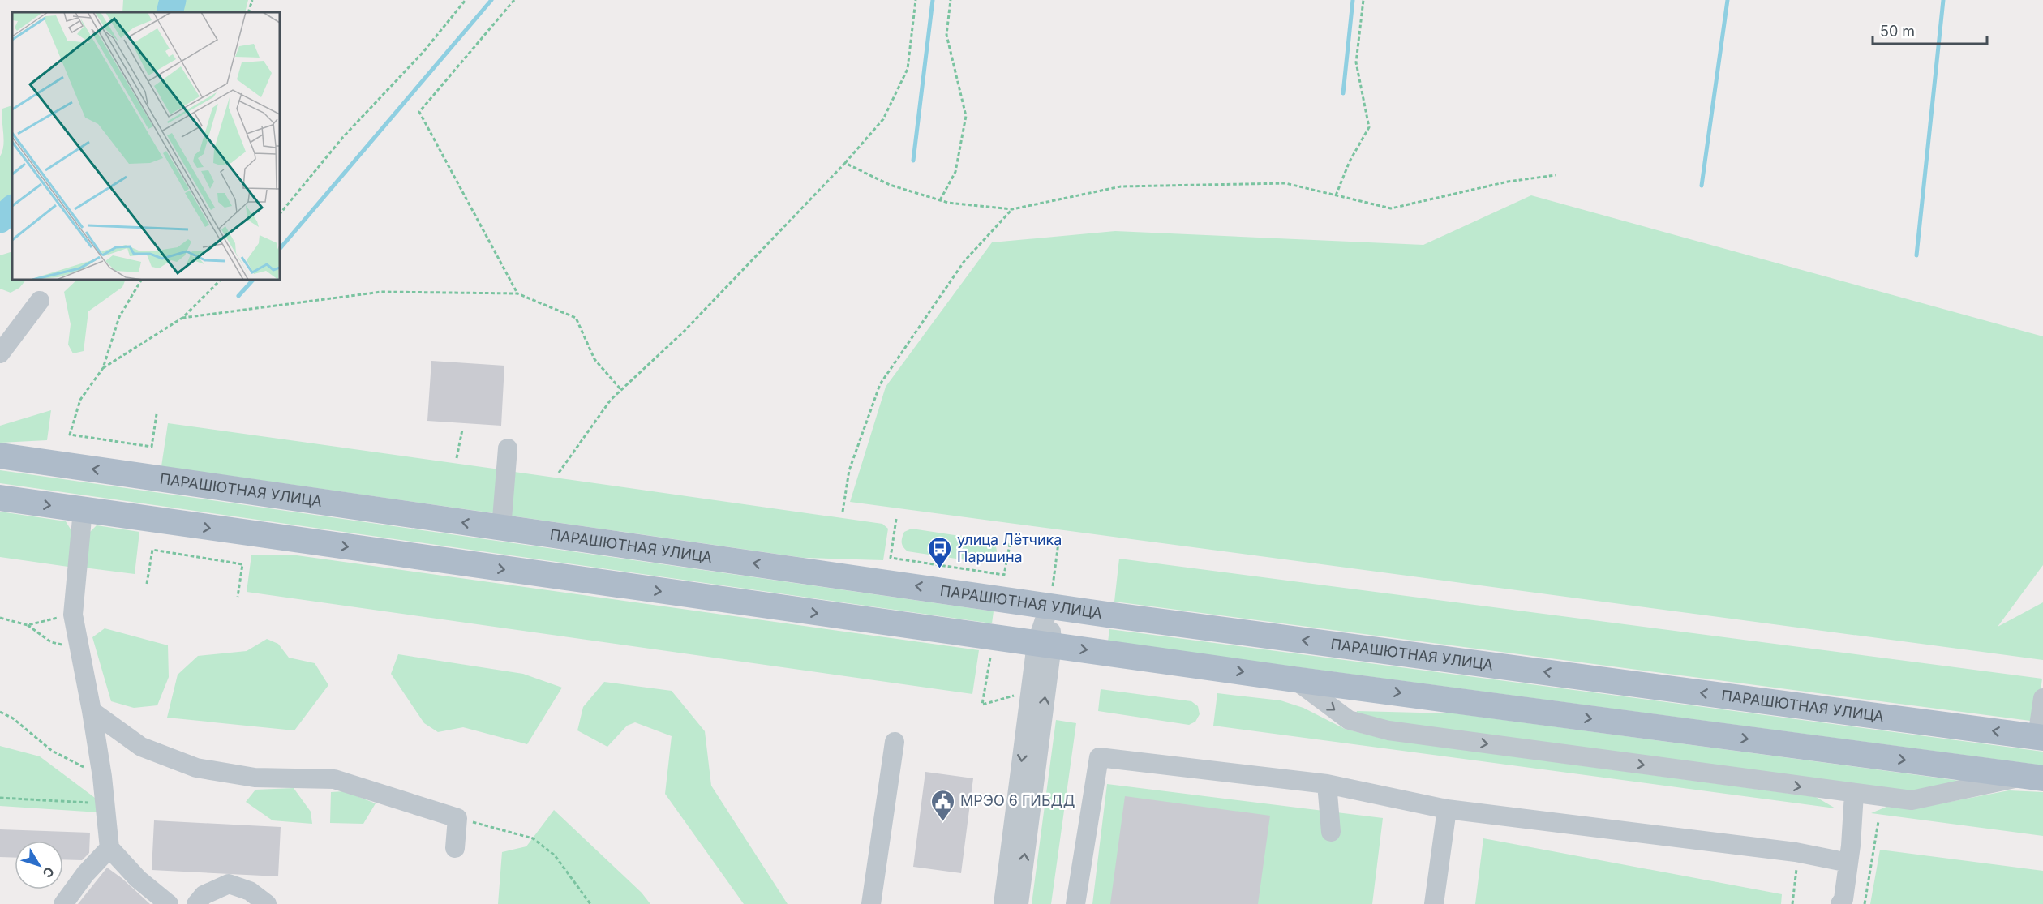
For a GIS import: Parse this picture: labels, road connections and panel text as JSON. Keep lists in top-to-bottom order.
{
  "streets": {
    "main road": ["ПАРАШЮТНАЯ УЛИЦА"]
  },
  "places": {
    "bus stop": ["улица Лётчика Паршина"],
    "public building": ["МРЭО 6 ГИБДД"]
  },
  "scale_bar": "50 m",
  "north": "bottom right"
}
